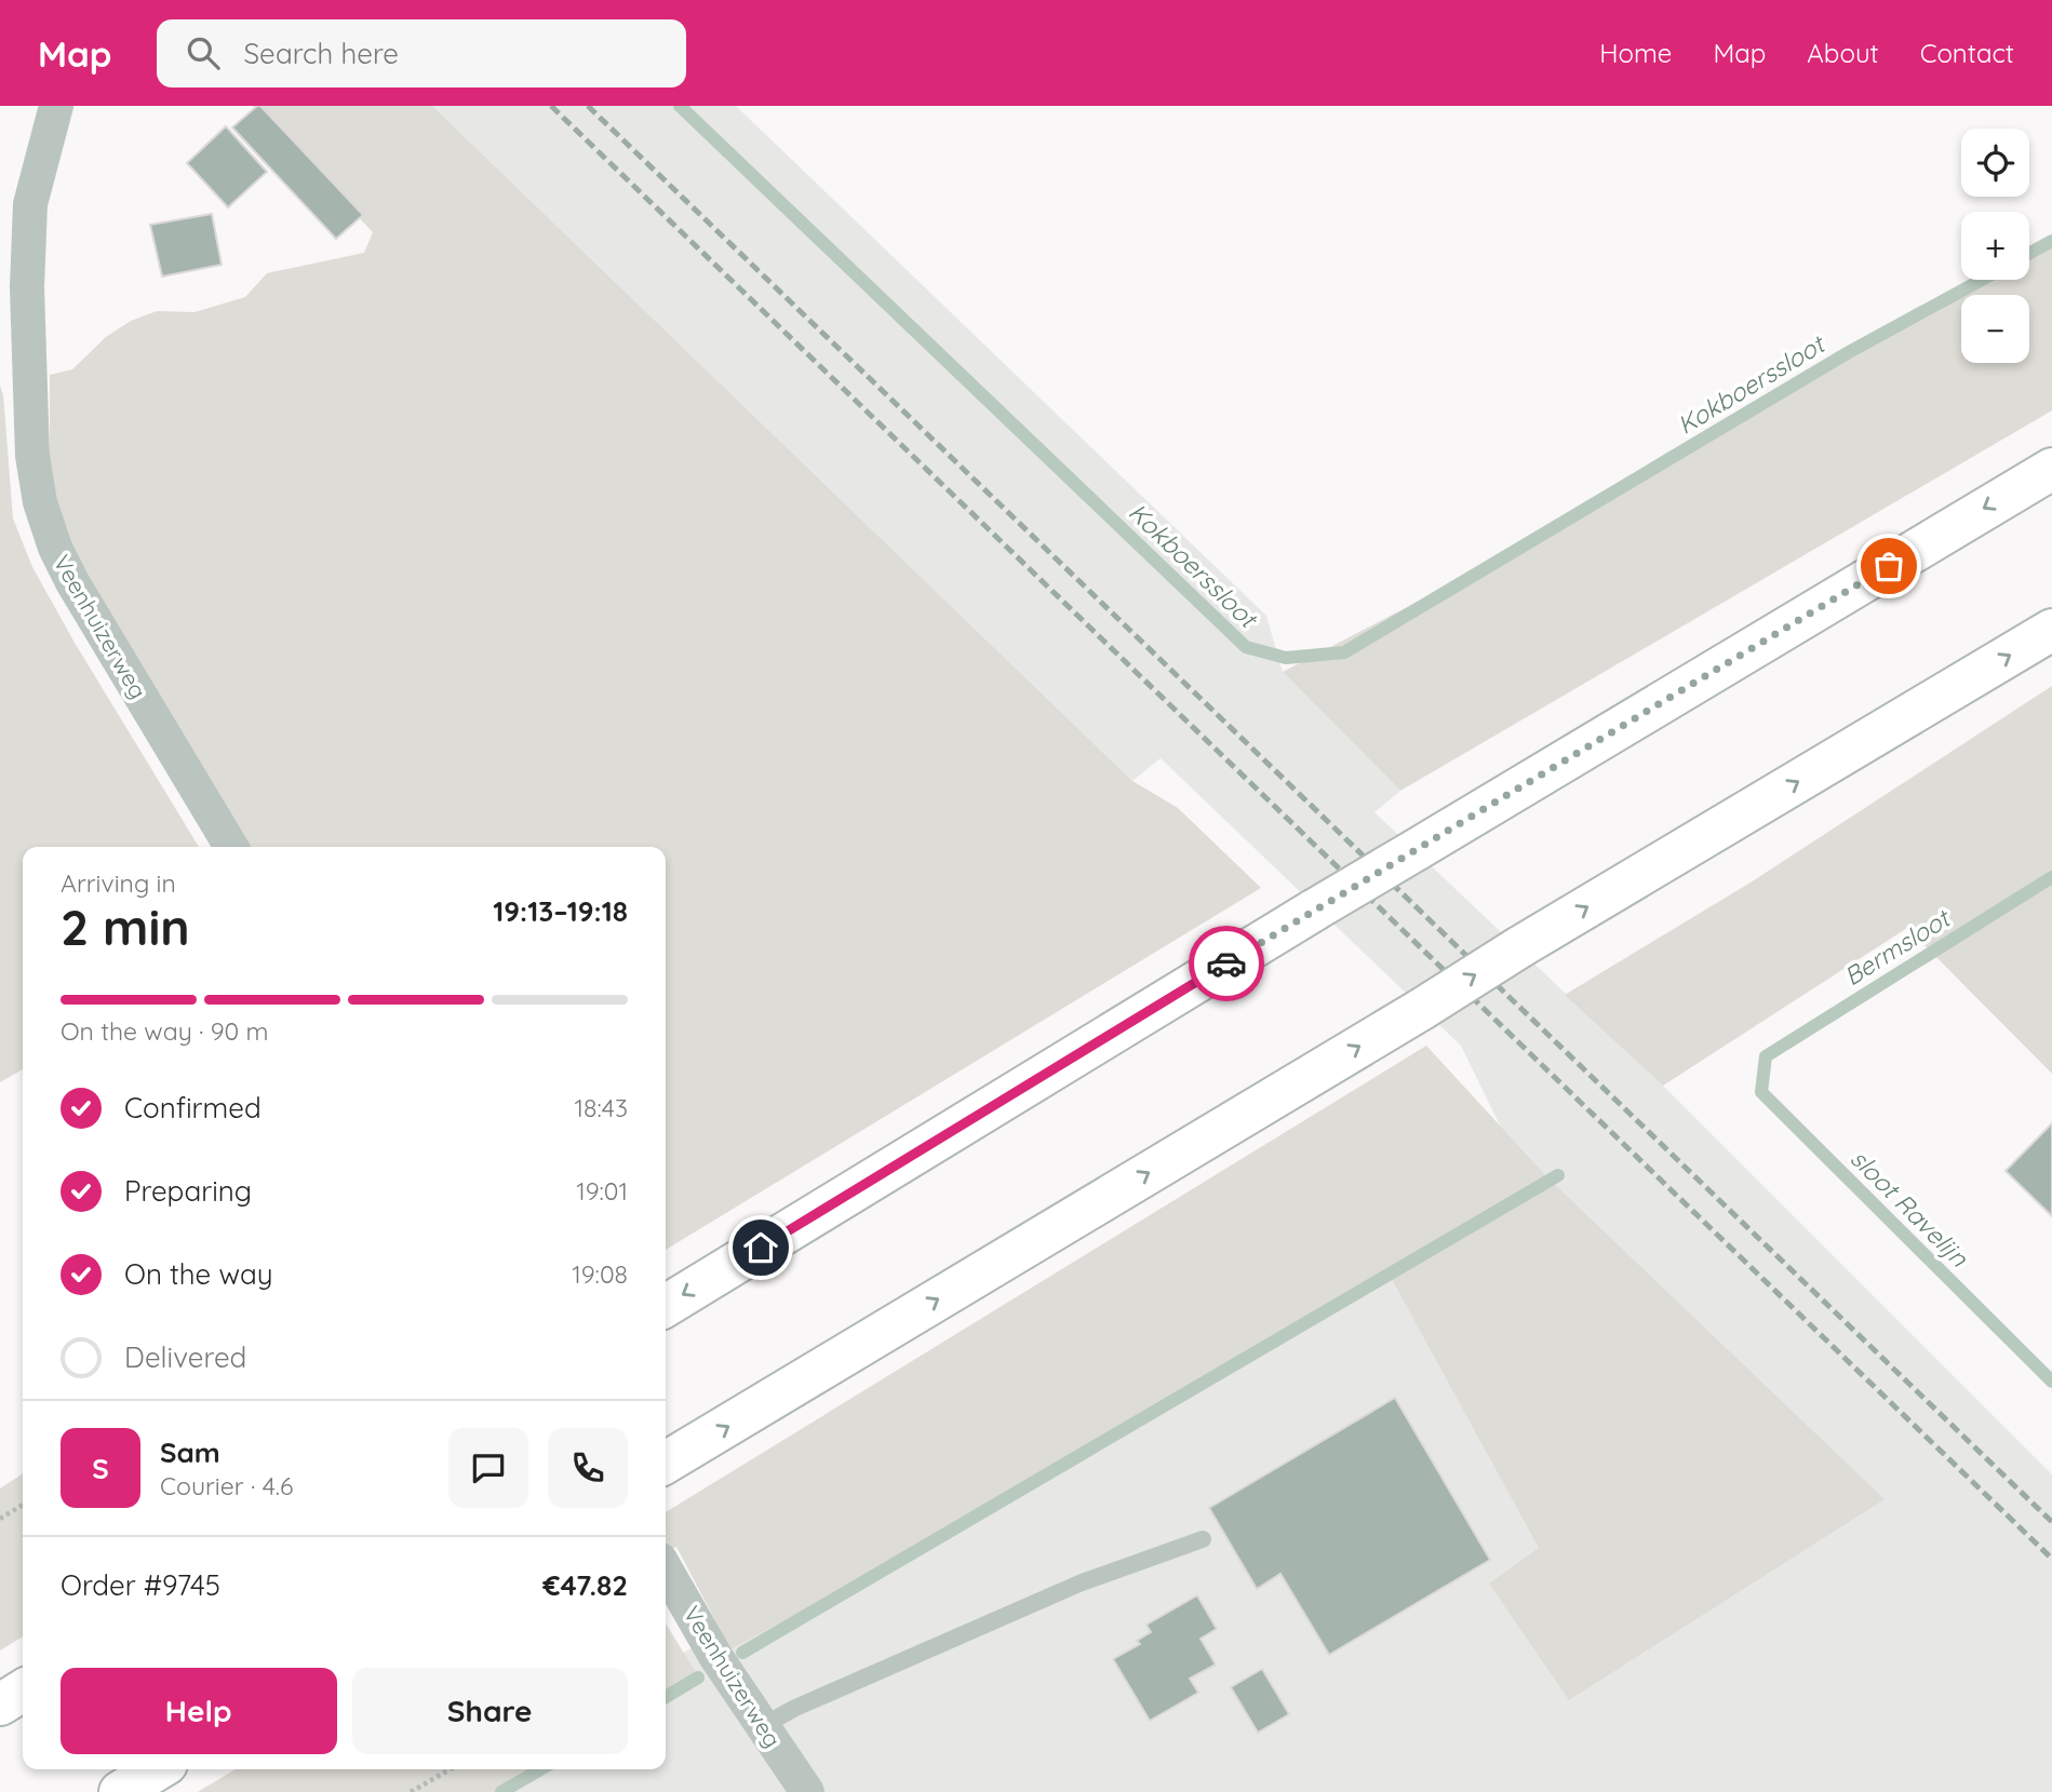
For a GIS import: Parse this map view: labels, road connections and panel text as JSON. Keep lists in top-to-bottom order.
{
  "streets": {
    "street": ["Veenhuizerweg"]
  },
  "water": ["Kokboerssloot", "Bermsloot", "sloot Ravelijn"],
  "page": {
    "header": "Map",
    "search": "Search here",
    "nav": [
      "Home",
      "Map",
      "About",
      "Contact"
    ],
    "map_buttons": ["+", "−"],
    "heading": ["2 min", "Arriving in", "19:13–19:18"],
    "panel": [
      "Sam",
      "Courier · 4.6",
      "Order #9745",
      "€47.82"
    ],
    "bar": "On the way · 90 m",
    "list": [
      ["Confirmed", "18:43"],
      ["Preparing", "19:01"],
      ["On the way", "19:08"],
      "Delivered"
    ],
    "round": "S",
    "buttons": ["Help", "Share"]
  }
}
